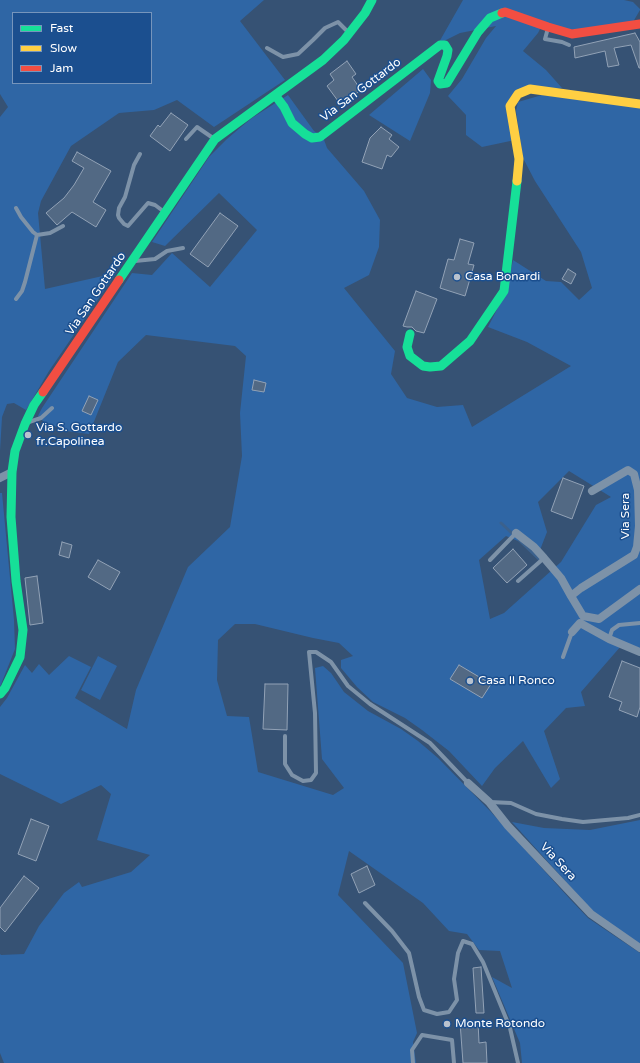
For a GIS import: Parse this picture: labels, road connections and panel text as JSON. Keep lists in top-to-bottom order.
{
  "streets": {
    "street": ["Via San Gottardo", "Via Sera"]
  },
  "places": [
    "Casa Bonardi",
    "Via S. Gottardo fr.Capolinea",
    "Casa Il Ronco",
    "Monte Rotondo"
  ],
  "legend": ["Fast", "Slow", "Jam"]
}
